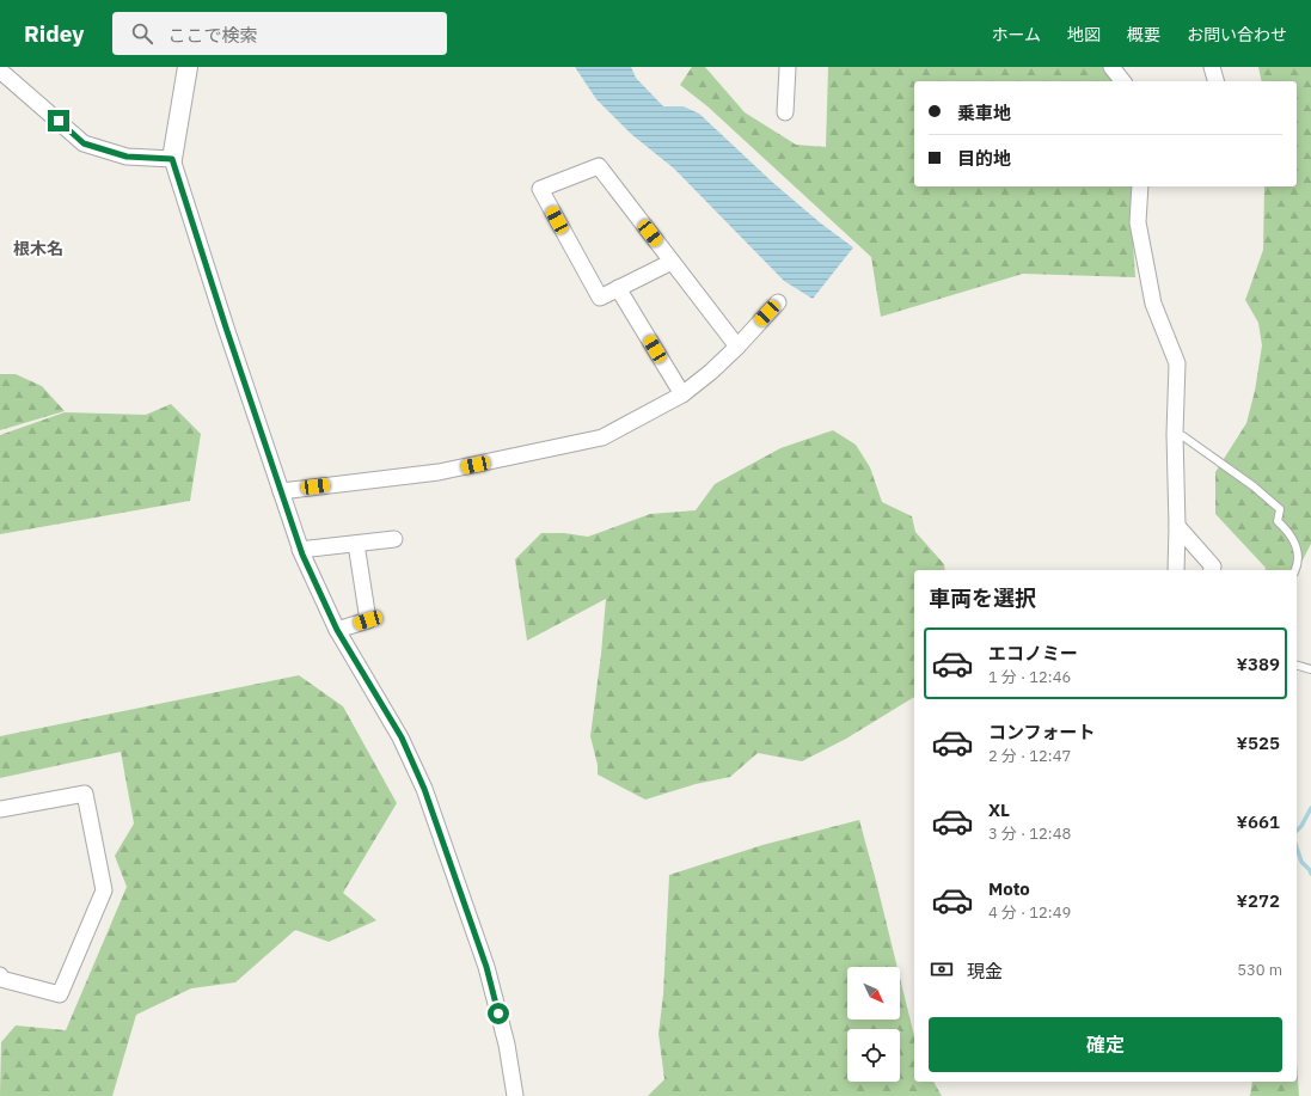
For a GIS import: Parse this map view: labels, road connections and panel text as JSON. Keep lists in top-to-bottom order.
{
  "districts": ["根木名"],
  "north": "bottom right",
  "page": {
    "header": "Ridey",
    "search": "ここで検索",
    "nav": [
      "ホーム",
      "地図",
      "概要",
      "お問い合わせ"
    ],
    "banner": ["乗車地", "目的地"],
    "heading": "車両を選択",
    "list": [
      {
        "name": "エコノミー",
        "note": "1 分 · 12:46",
        "value": "¥389"
      },
      {
        "name": "コンフォート",
        "note": "2 分 · 12:47",
        "value": "¥525"
      },
      {
        "name": "XL",
        "note": "3 分 · 12:48",
        "value": "¥661"
      },
      {
        "name": "Moto",
        "note": "4 分 · 12:49",
        "value": "¥272"
      }
    ],
    "pay": ["現金", "530 m"],
    "buttons": "確定"
  }
}
